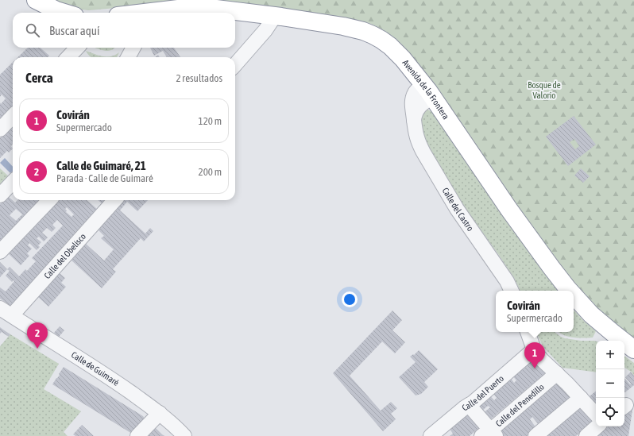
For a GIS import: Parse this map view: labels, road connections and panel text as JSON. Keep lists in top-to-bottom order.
{
  "streets": {
    "highway": ["Avenida de la Frontera"],
    "street": [
      "Calle del Castro",
      "Calle del Obelisco",
      "Calle de Guimaré",
      "Calle del Puerto",
      "Calle del Penedillo"
    ]
  },
  "crossings": [
    ["Avenida de la Frontera", "Calle del Castro"],
    ["Calle del Obelisco", "Calle de Guimaré"]
  ],
  "parks": ["Bosque de Valorio"],
  "page": {
    "search": "Buscar aquí",
    "heading": ["Cerca", "2 resultados"],
    "list": [
      {
        "mark": "1",
        "name": "Covirán",
        "note": "Supermercado",
        "value": "120 m"
      },
      {
        "mark": "2",
        "name": "Calle de Guimaré, 21",
        "note": "Parada · Calle de Guimaré",
        "value": "200 m"
      }
    ],
    "popup": ["Covirán", "Supermercado"],
    "pins": ["2", "1"],
    "map_buttons": ["+", "−"]
  }
}
